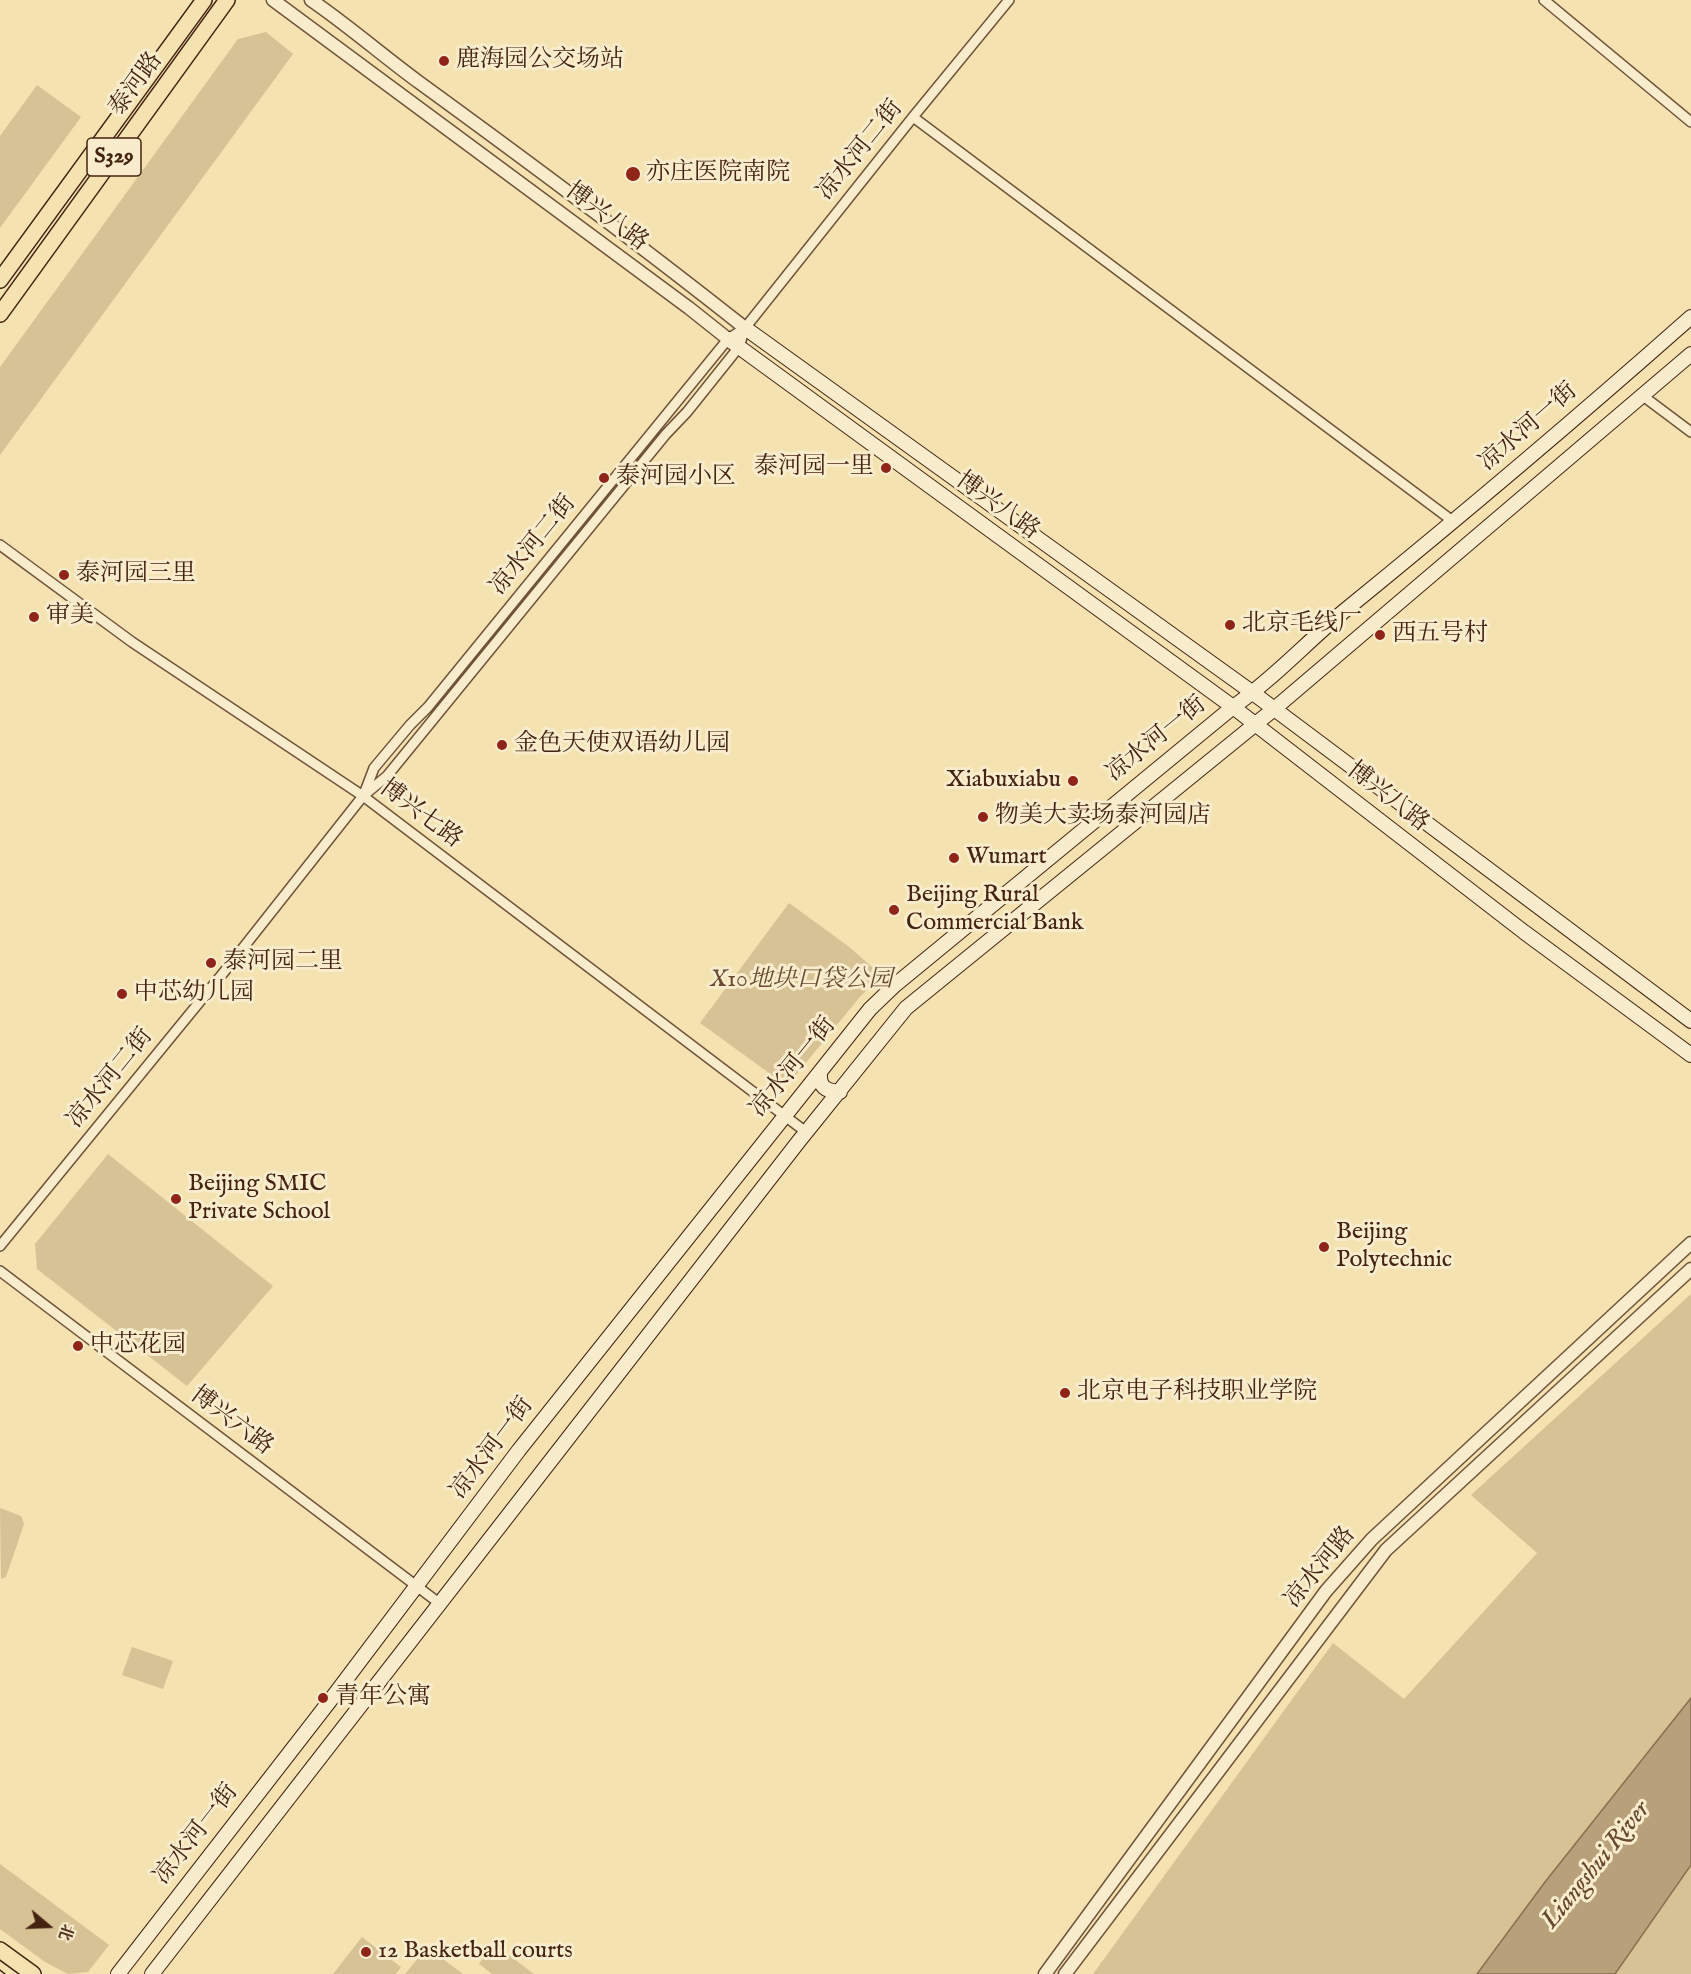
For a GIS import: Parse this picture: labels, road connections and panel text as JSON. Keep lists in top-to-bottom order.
{
  "streets": {
    "main road": [
      "泰河路",
      "S329",
      "博兴八路",
      "凉水河一街"
    ],
    "street": [
      "凉水河二街",
      "博兴七路",
      "博兴六路",
      "凉水河路"
    ]
  },
  "crossings": [
    ["凉水河二街", "博兴八路"],
    ["凉水河二街", "博兴七路"],
    ["博兴八路", "凉水河一街"],
    ["凉水河一街", "博兴七路"],
    ["凉水河一街", "博兴六路"]
  ],
  "water": ["Liangshui River"],
  "parks": ["X10地块口袋公园"],
  "places": [
    "鹿海园公交场站",
    "亦庄医院南院",
    "泰河园一里",
    "泰河园小区",
    "泰河园三里",
    "审美",
    "北京毛线厂",
    "西五号村",
    "金色天使双语幼儿园",
    "Xiabuxiabu",
    "物美大卖场泰河园店",
    "Wumart",
    "Beijing Rural Commercial Bank",
    "泰河园二里",
    "中芯幼儿园",
    "Beijing SMIC Private School",
    "Beijing Polytechnic",
    "中芯花园",
    "北京电子科技职业学院",
    "青年公寓",
    "12 Basketball courts"
  ],
  "north": "right"
}
